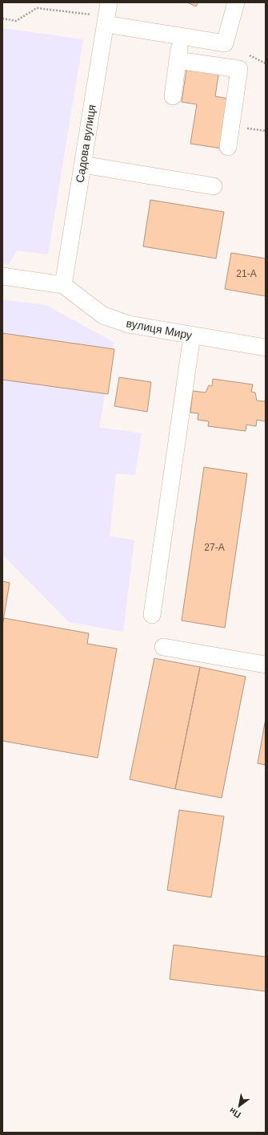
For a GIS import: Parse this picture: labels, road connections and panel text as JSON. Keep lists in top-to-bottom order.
{
  "streets": {
    "street": ["Садова вулиця", "вулиця Миру"]
  },
  "crossings": [
    ["Садова вулиця", "вулиця Миру"]
  ],
  "house_numbers": ["21-А", "27-А"],
  "north": "bottom left"
}
